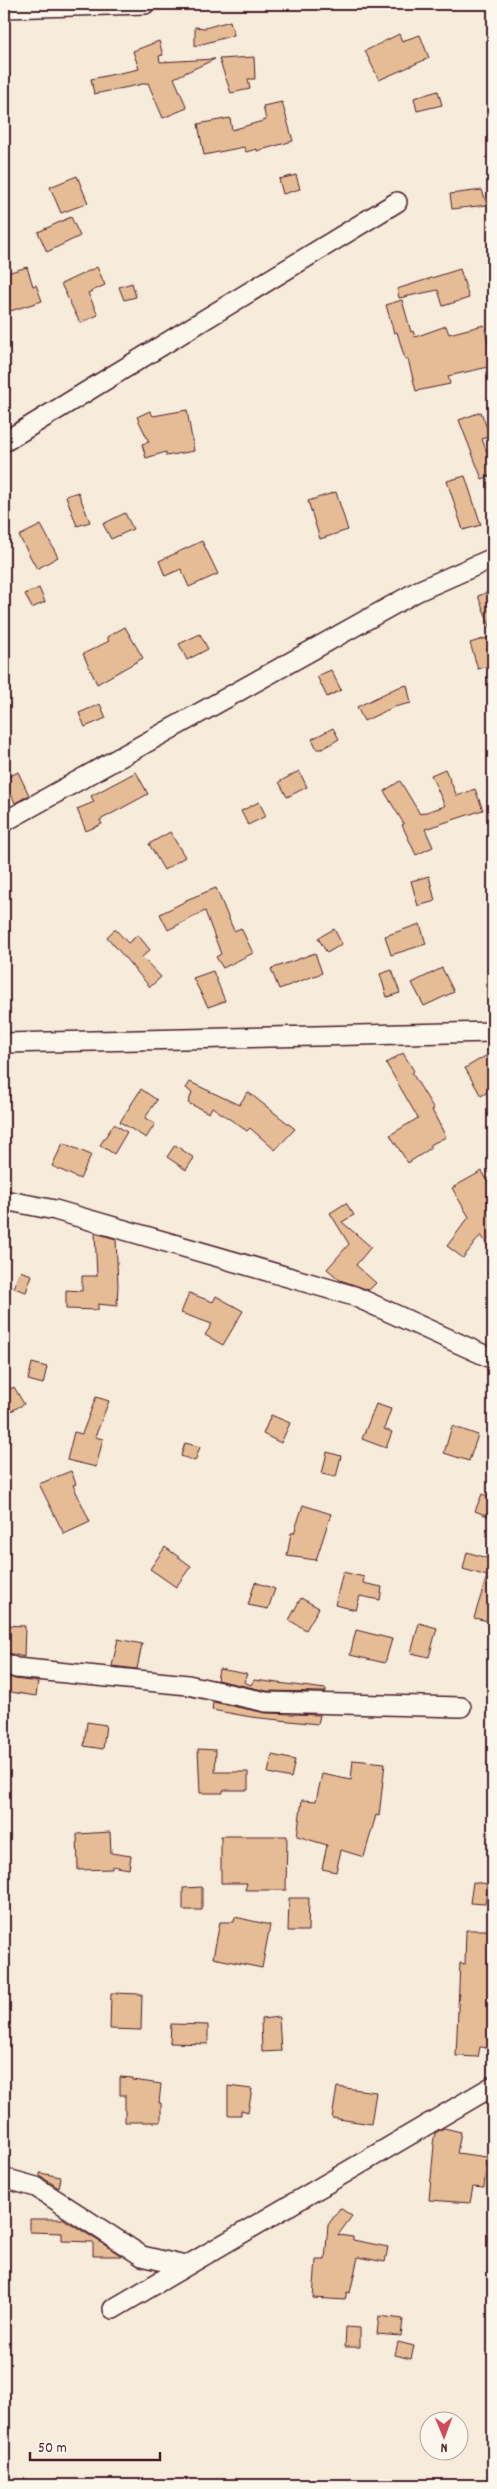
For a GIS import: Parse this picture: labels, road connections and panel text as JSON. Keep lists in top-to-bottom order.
{
  "scale_bar": "50 m",
  "north": "bottom"
}
